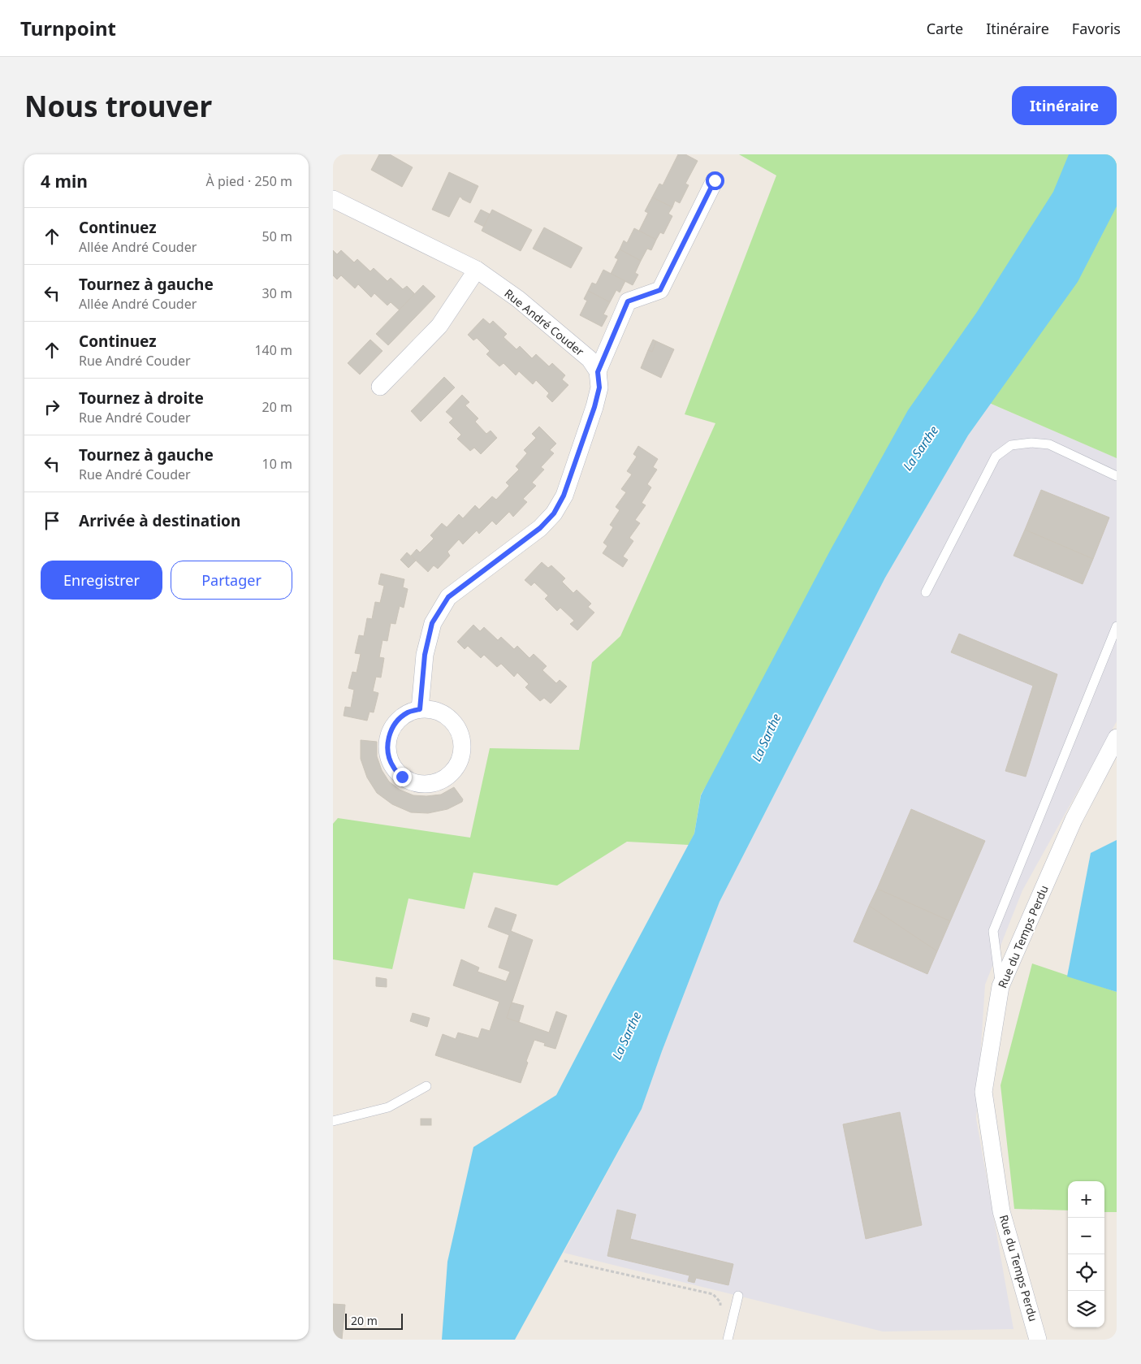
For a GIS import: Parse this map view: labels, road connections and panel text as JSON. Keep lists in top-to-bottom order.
{
  "streets": {
    "street": ["Rue André Couder", "Rue du Temps Perdu"]
  },
  "water": ["La Sarthe"],
  "scale_bar": "20 m",
  "page": {
    "header": "Turnpoint",
    "nav": ["Carte", "Itinéraire", "Favoris"],
    "buttons": [
      "Itinéraire",
      ["Enregistrer", "Partager"]
    ],
    "title": "Nous trouver",
    "heading": ["4 min", "À pied · 250 m"],
    "list": [
      ["Continuez", "Allée André Couder", "50 m"],
      ["Tournez à gauche", "Allée André Couder", "30 m"],
      ["Continuez", "Rue André Couder", "140 m"],
      ["Tournez à droite", "Rue André Couder", "20 m"],
      ["Tournez à gauche", "Rue André Couder", "10 m"],
      "Arrivée à destination"
    ],
    "map_buttons": ["+", "−"],
    "scale": "20 m"
  }
}
